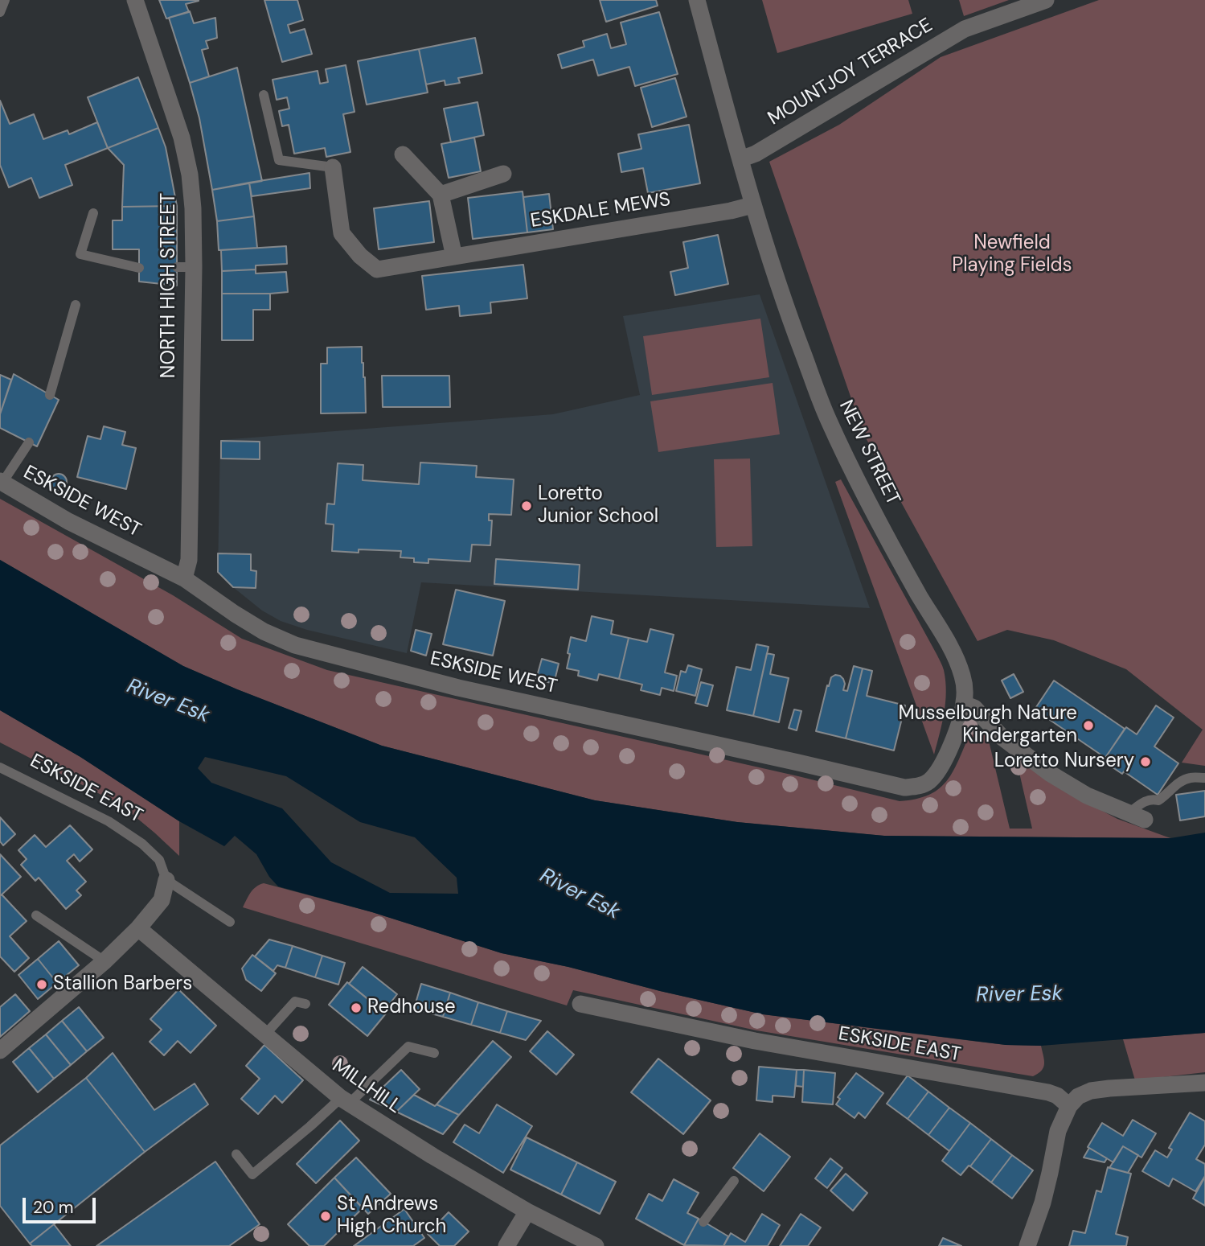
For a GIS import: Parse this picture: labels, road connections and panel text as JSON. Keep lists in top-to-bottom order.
{
  "streets": {
    "street": [
      "MOUNTJOY TERRACE",
      "ESKDALE MEWS",
      "NORTH HIGH STREET",
      "NEW STREET",
      "ESKSIDE WEST",
      "ESKSIDE EAST",
      "MILLHILL"
    ]
  },
  "crossings": [
    ["MOUNTJOY TERRACE", "NEW STREET"],
    ["ESKDALE MEWS", "NEW STREET"],
    ["NORTH HIGH STREET", "ESKSIDE WEST"],
    ["NEW STREET", "ESKSIDE WEST"]
  ],
  "water": ["River Esk"],
  "parks": ["Newfield Playing Fields"],
  "places": [
    "Loretto Junior School",
    "Musselburgh Nature Kindergarten",
    "Loretto Nursery",
    "Stallion Barbers",
    "Redhouse",
    "St Andrews High Church"
  ],
  "scale_bar": "20 m"
}
